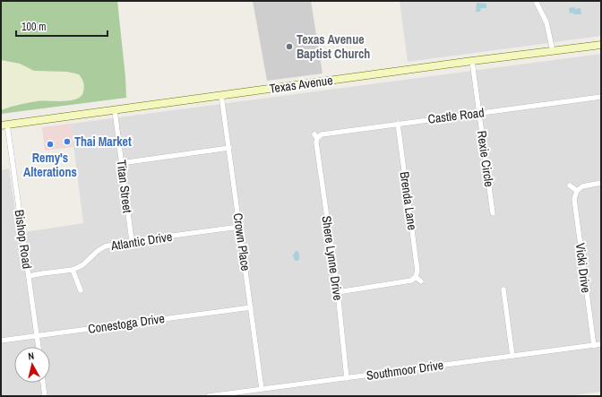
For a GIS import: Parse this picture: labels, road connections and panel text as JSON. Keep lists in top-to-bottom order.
{
  "streets": {
    "street": [
      "Texas Avenue",
      "Castle Road",
      "Rexie Circle",
      "Titan Street",
      "Brenda Lane",
      "Bishop Road",
      "Atlantic Drive",
      "Crown Place",
      "Shere Lynne Drive",
      "Vicki Drive",
      "Conestoga Drive",
      "Southmoor Drive"
    ]
  },
  "crossings": [
    ["Texas Avenue", "Rexie Circle"],
    ["Texas Avenue", "Titan Street"],
    ["Texas Avenue", "Bishop Road"],
    ["Texas Avenue", "Crown Place"],
    ["Castle Road", "Rexie Circle"],
    ["Castle Road", "Brenda Lane"],
    ["Castle Road", "Shere Lynne Drive"],
    ["Titan Street", "Atlantic Drive"],
    ["Bishop Road", "Atlantic Drive"],
    ["Bishop Road", "Conestoga Drive"],
    ["Atlantic Drive", "Crown Place"],
    ["Crown Place", "Conestoga Drive"],
    ["Crown Place", "Southmoor Drive"],
    ["Shere Lynne Drive", "Southmoor Drive"],
    ["Vicki Drive", "Southmoor Drive"]
  ],
  "places": ["Texas Avenue Baptist Church", "Thai Market", "Remy's Alterations"],
  "scale_bar": "100 m",
  "north": "top"
}
